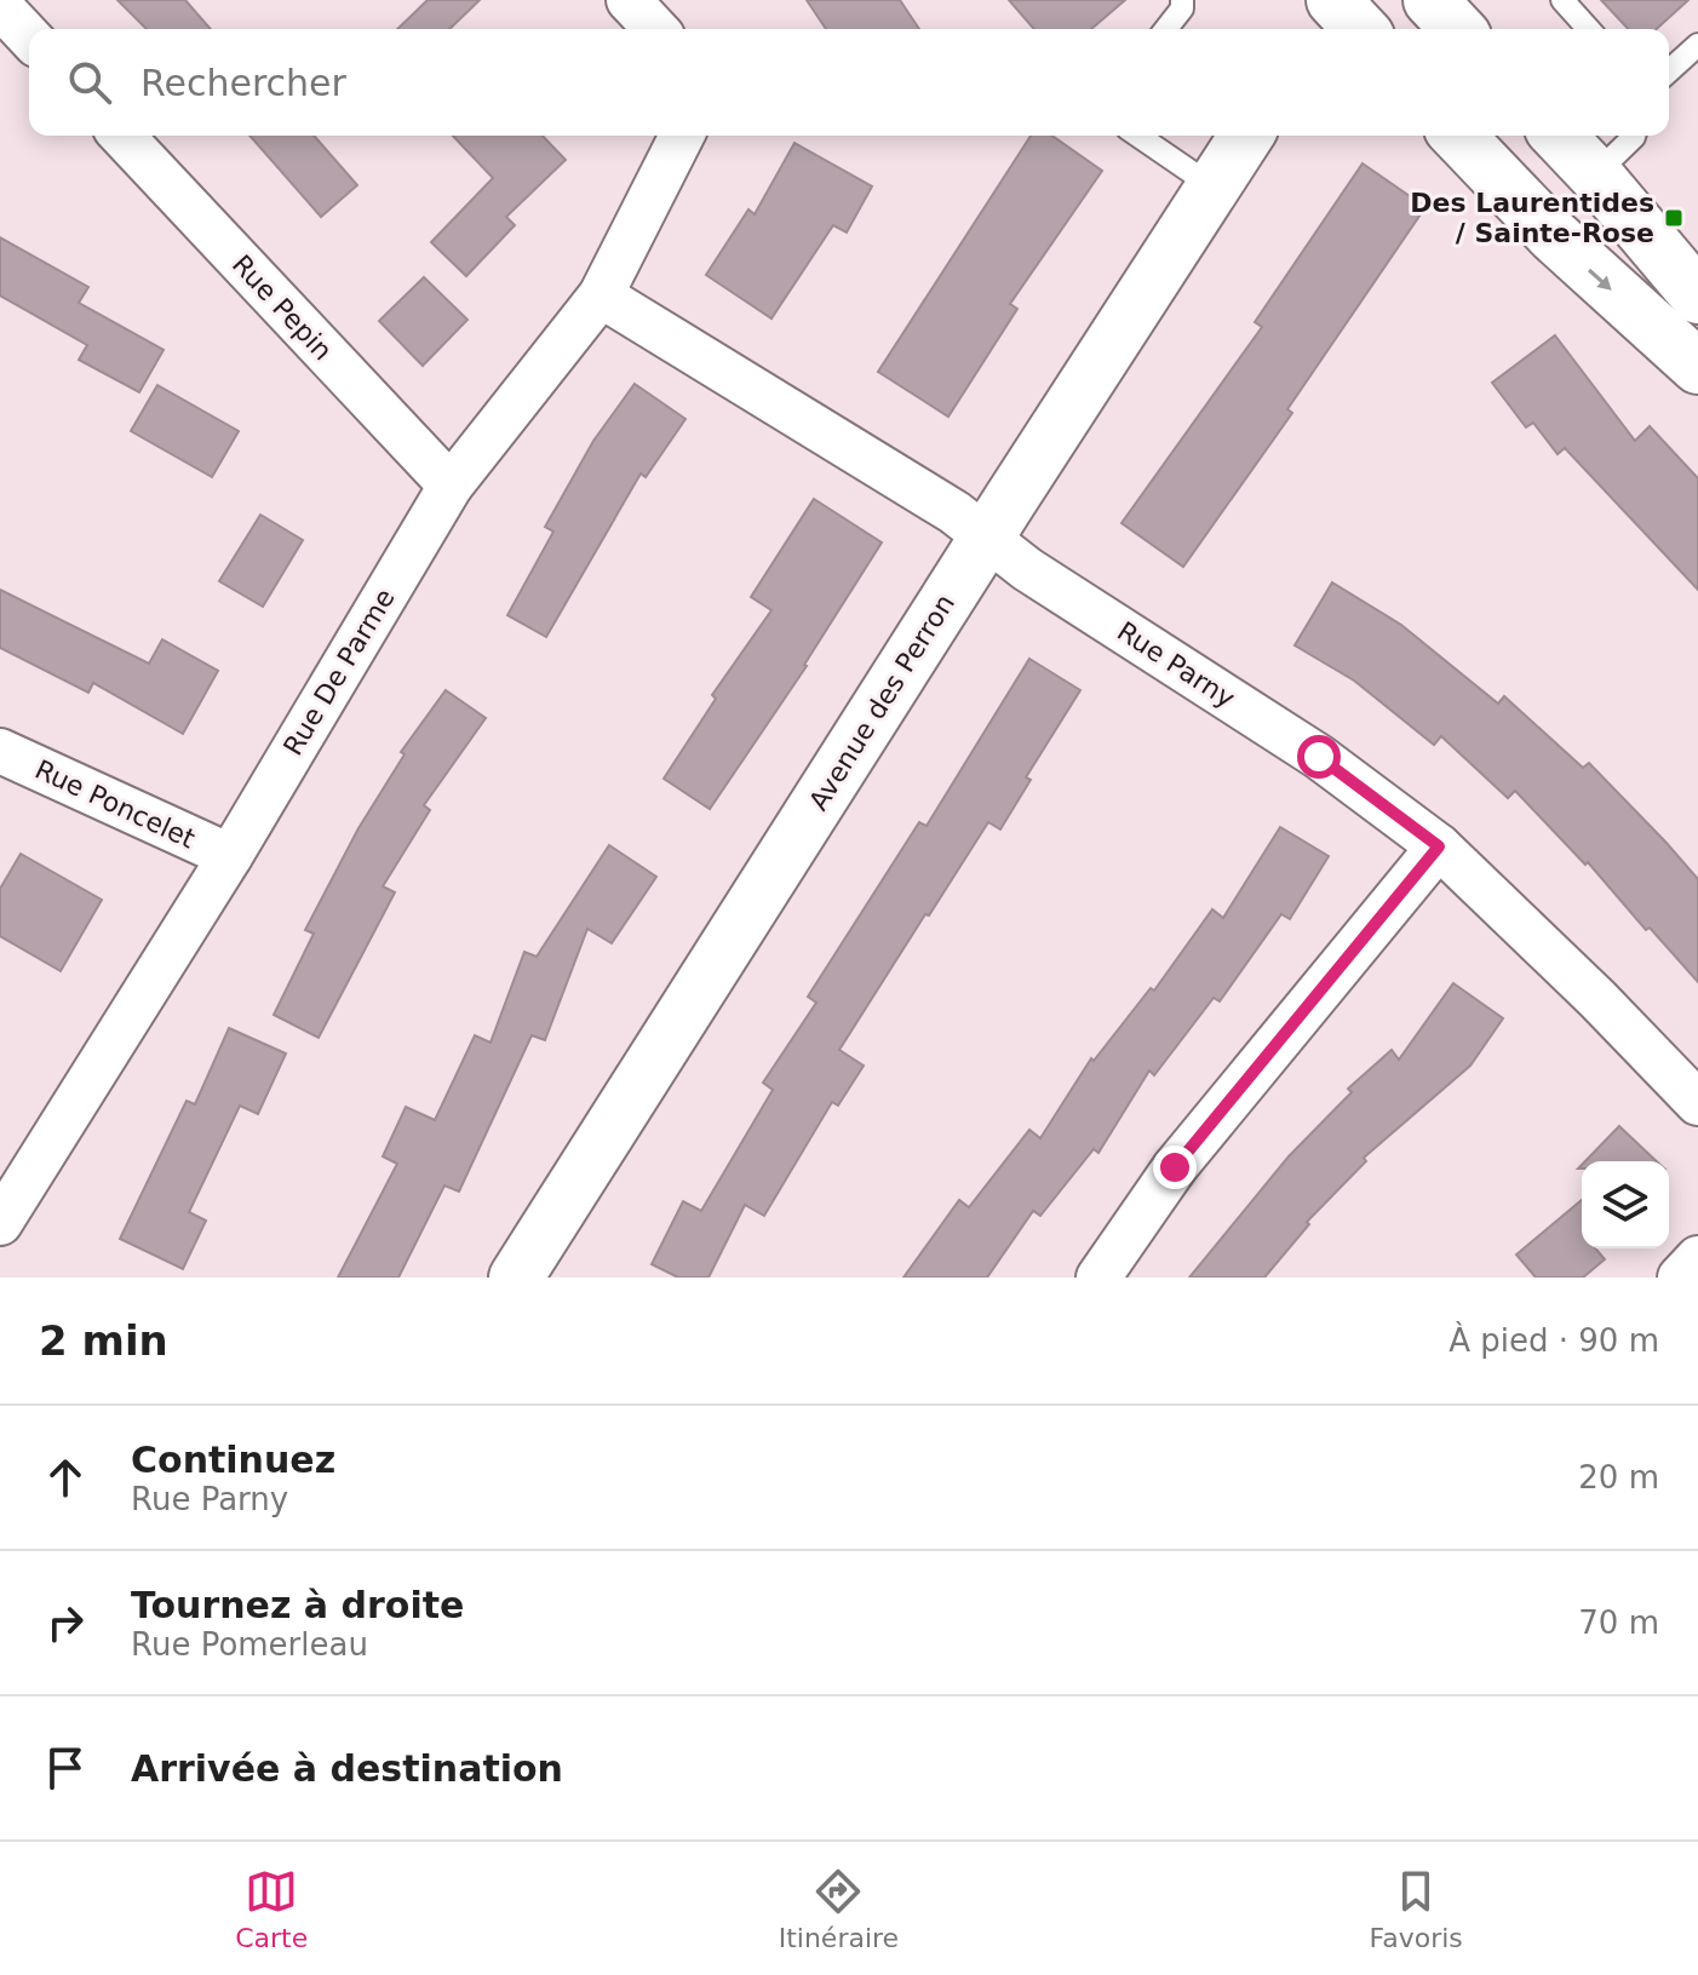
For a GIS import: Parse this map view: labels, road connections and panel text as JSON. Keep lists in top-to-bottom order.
{
  "streets": {
    "street": [
      "Rue Pepin",
      "Rue Parny",
      "Rue De Parme",
      "Avenue des Perron",
      "Rue Poncelet"
    ]
  },
  "crossings": [
    ["Rue Pepin", "Rue De Parme"],
    ["Rue Parny", "Rue De Parme"],
    ["Rue Parny", "Avenue des Perron"],
    ["Rue De Parme", "Rue Poncelet"]
  ],
  "places": {
    "transit": ["Des Laurentides / Sainte-Rose"]
  },
  "page": {
    "search": "Rechercher",
    "heading": ["2 min", "À pied · 90 m"],
    "list": [
      ["Continuez", "Rue Parny", "20 m"],
      ["Tournez à droite", "Rue Pomerleau", "70 m"],
      "Arrivée à destination"
    ],
    "nav": ["Carte", "Itinéraire", "Favoris"]
  }
}
